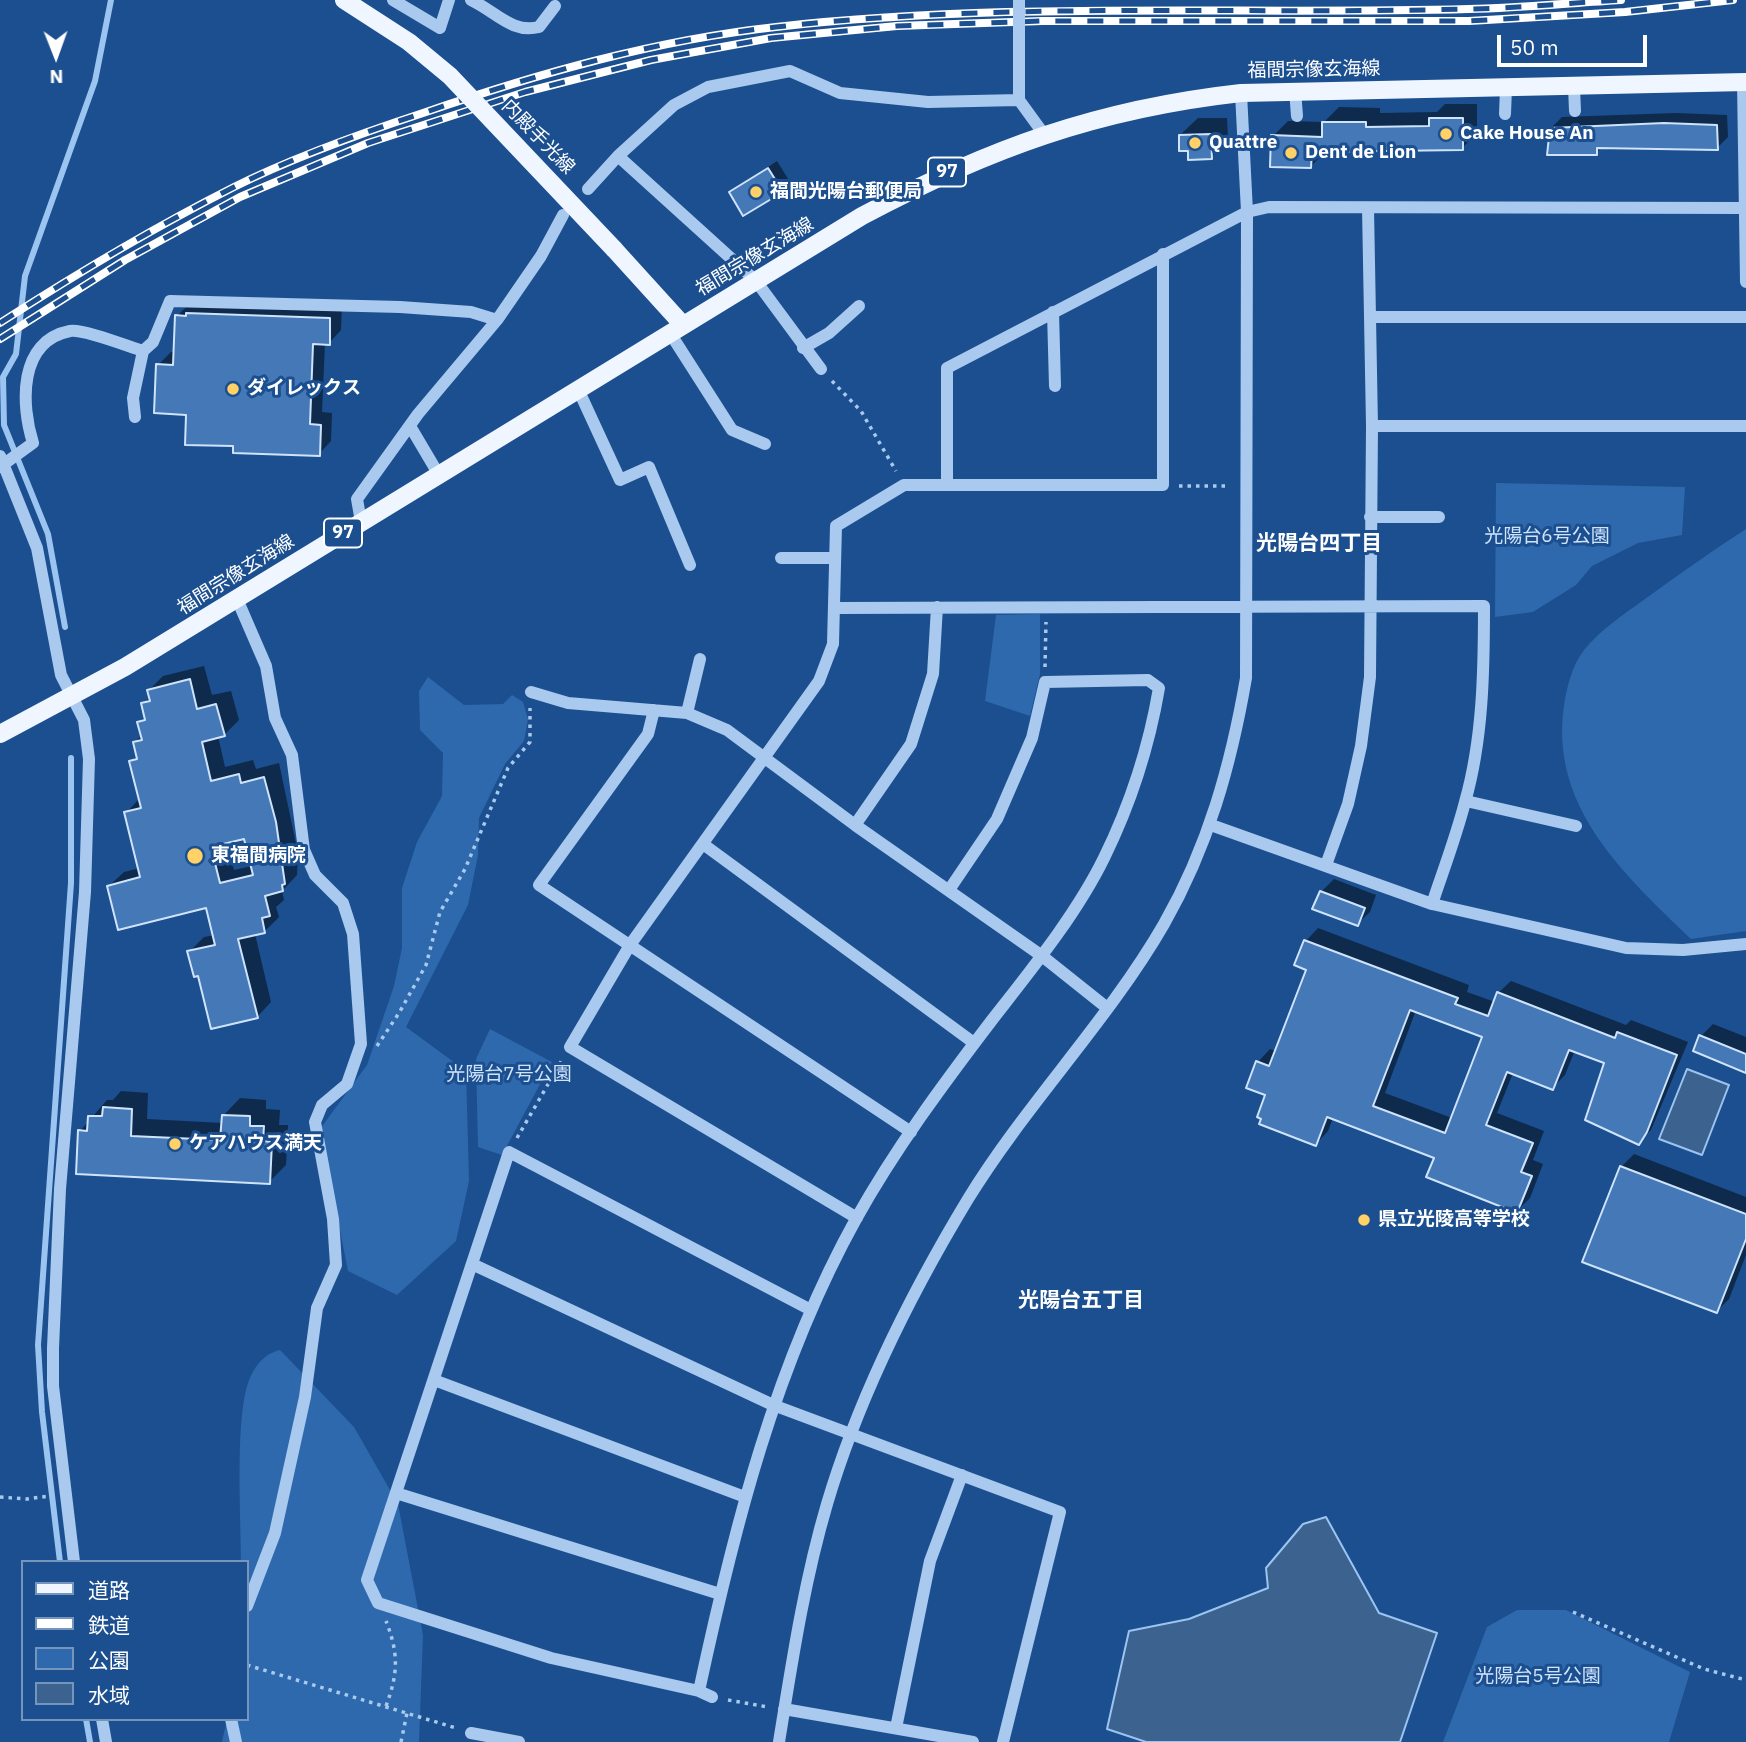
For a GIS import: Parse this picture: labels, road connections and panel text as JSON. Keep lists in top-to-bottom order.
{
  "streets": {
    "main road": ["福間宗像玄海線", "内殿手光線", "97"]
  },
  "crossings": [
    ["福間宗像玄海線", "内殿手光線"]
  ],
  "districts": ["光陽台四丁目", "光陽台五丁目"],
  "parks": ["光陽台6号公園", "光陽台7号公園", "光陽台5号公園"],
  "places": [
    "Cake House An",
    "Quattre",
    "Dent de Lion",
    "福間光陽台郵便局",
    "ダイレックス",
    "東福間病院",
    "ケアハウス満天",
    "県立光陵高等学校"
  ],
  "legend": [
    "道路",
    "鉄道",
    "公園",
    "水域"
  ],
  "scale_bar": "50 m",
  "north": "bottom"
}
